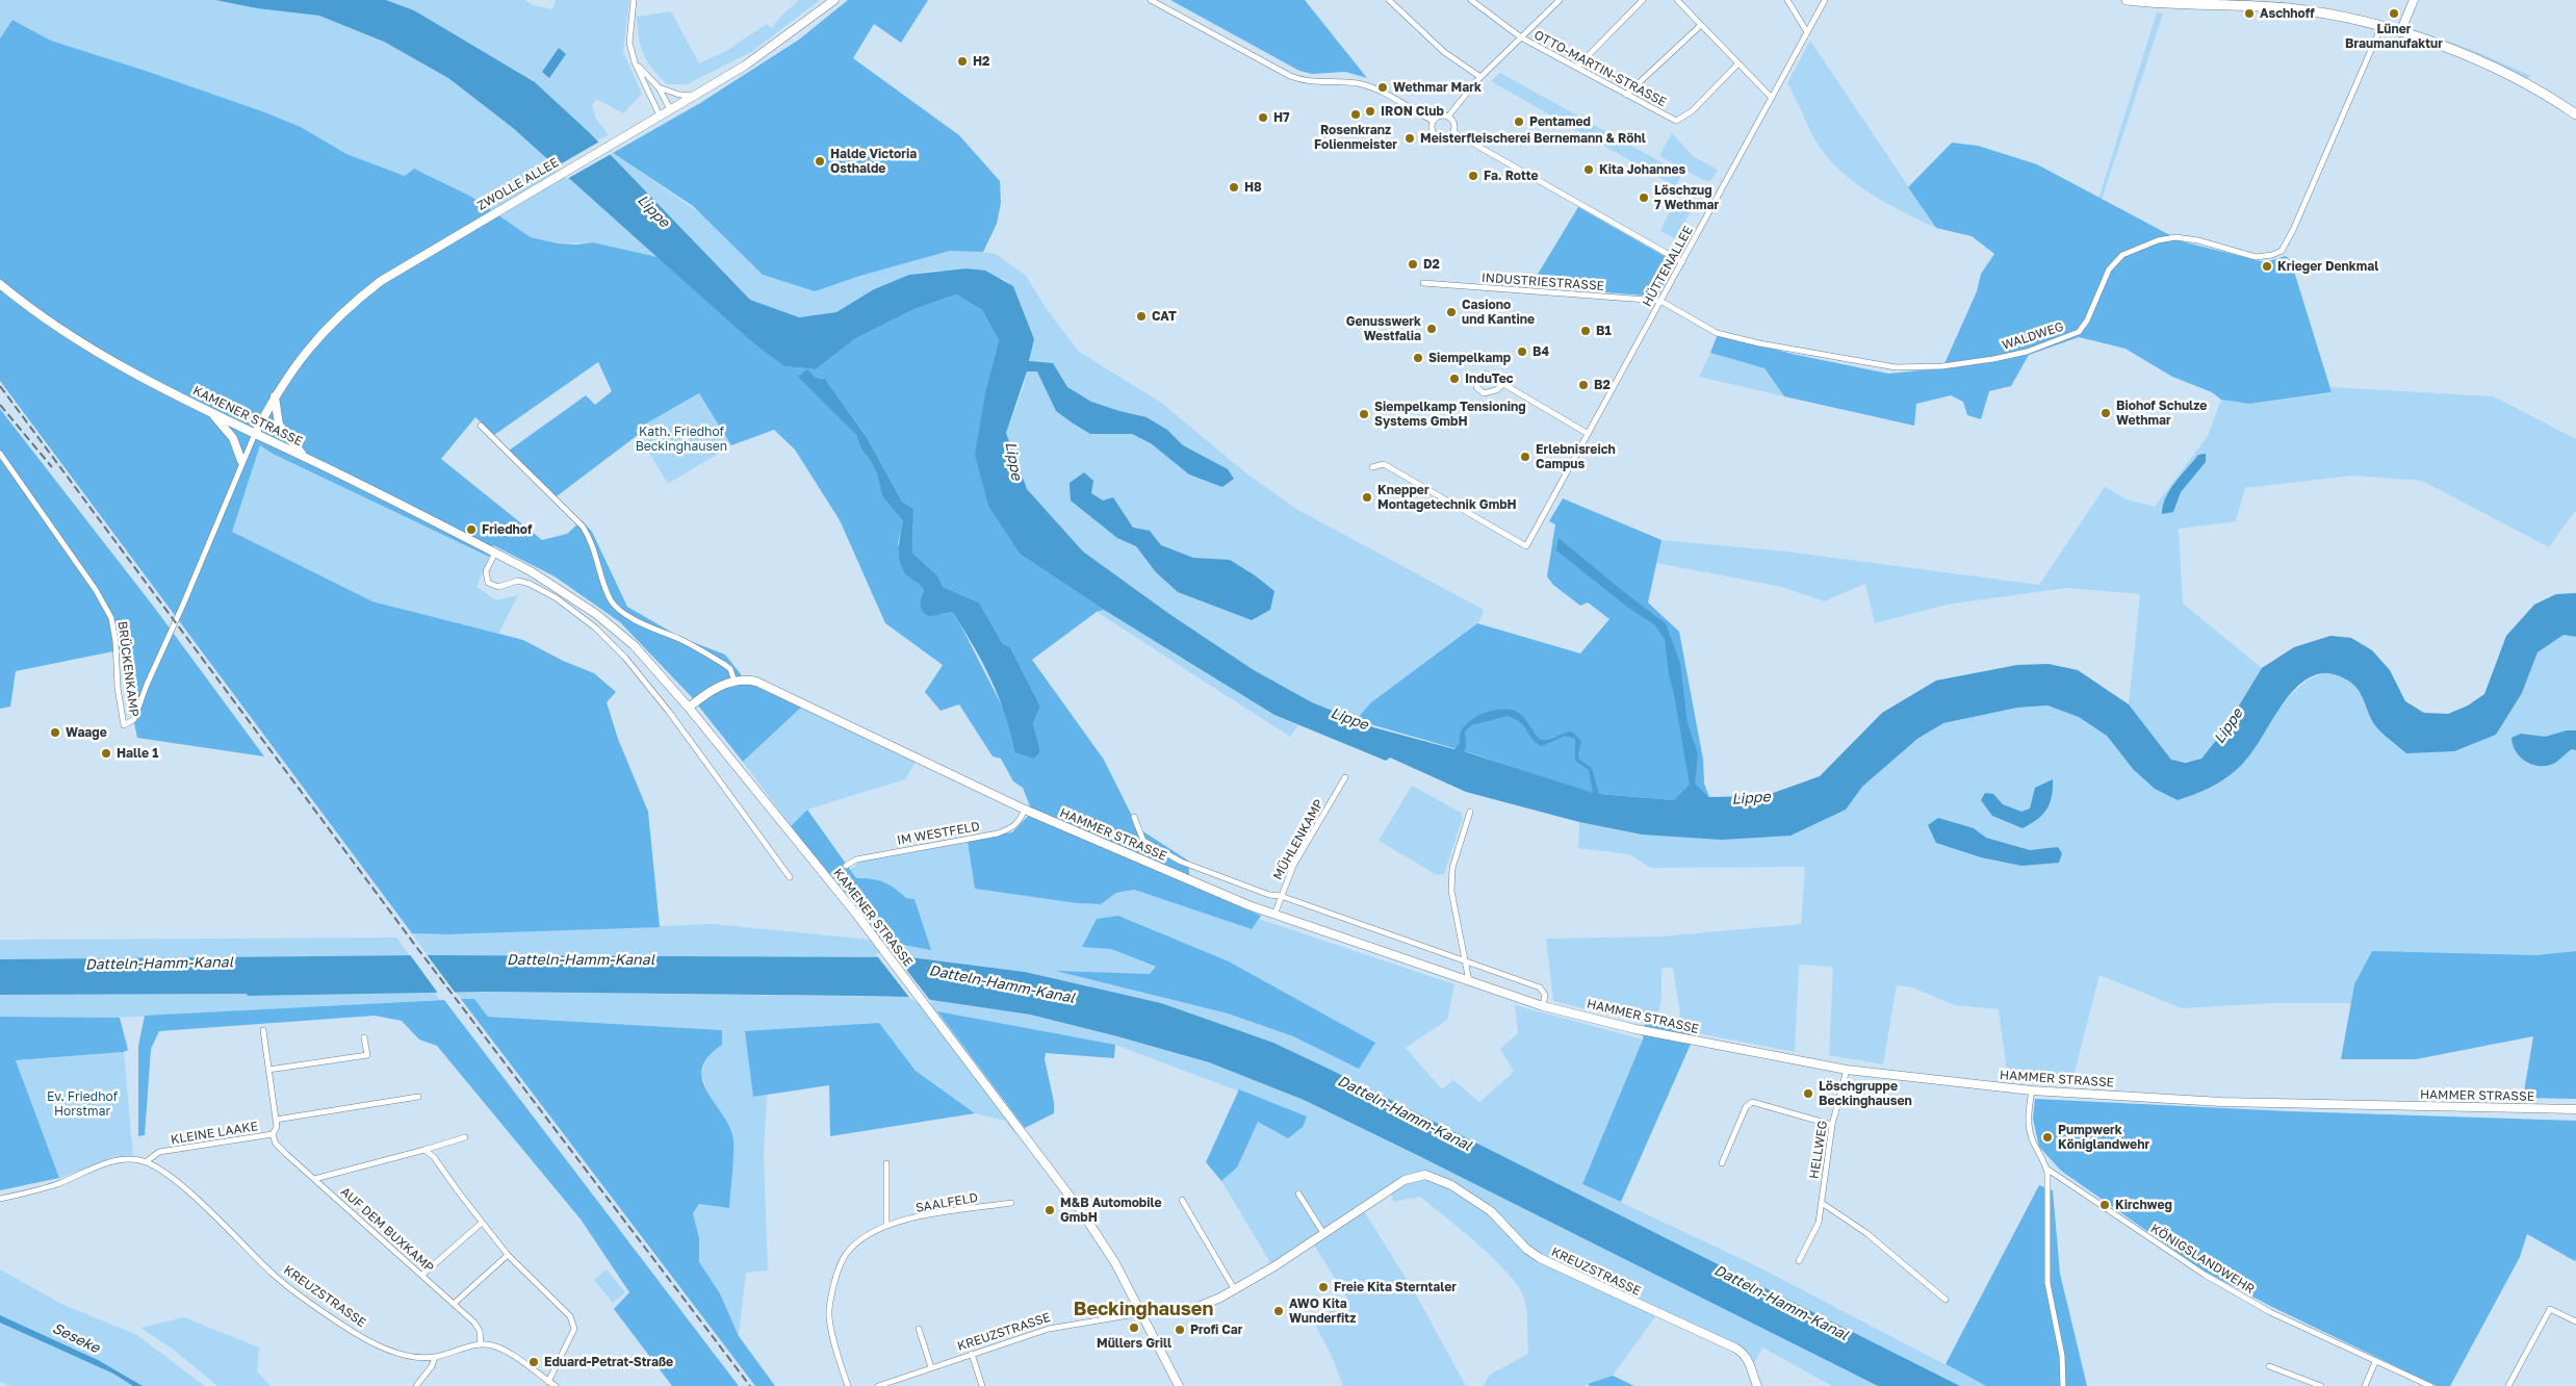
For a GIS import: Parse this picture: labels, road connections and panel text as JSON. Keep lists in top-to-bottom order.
{
  "streets": {
    "main road": [
      "ZWOLLE ALLEE",
      "KAMENER STRASSE",
      "HAMMER STRASSE",
      "KREUZSTRASSE"
    ],
    "street": [
      "OTTO-MARTIN-STRASSE",
      "HÜTTENALLEE",
      "INDUSTRIESTRASSE",
      "WALDWEG",
      "BRÜCKENKAMP",
      "IM WESTFELD",
      "MÜHLENKAMP",
      "KLEINE LAAKE",
      "HELLWEG",
      "SAALFELD",
      "AUF DEM BUXKAMP",
      "KÖNIGSLANDWEHR"
    ]
  },
  "crossings": [
    ["ZWOLLE ALLEE", "KAMENER STRASSE"],
    ["ZWOLLE ALLEE", "BRÜCKENKAMP"],
    ["HÜTTENALLEE", "INDUSTRIESTRASSE"],
    ["HÜTTENALLEE", "WALDWEG"],
    ["INDUSTRIESTRASSE", "WALDWEG"],
    ["KAMENER STRASSE", "BRÜCKENKAMP"],
    ["KAMENER STRASSE", "KREUZSTRASSE"],
    ["IM WESTFELD", "HAMMER STRASSE"],
    ["HAMMER STRASSE", "MÜHLENKAMP"],
    ["HAMMER STRASSE", "HELLWEG"],
    ["HAMMER STRASSE", "KÖNIGSLANDWEHR"],
    ["KLEINE LAAKE", "AUF DEM BUXKAMP"],
    ["KLEINE LAAKE", "KREUZSTRASSE"],
    ["AUF DEM BUXKAMP", "KREUZSTRASSE"]
  ],
  "districts": ["Beckinghausen"],
  "water": ["Lippe", "Datteln-Hamm-Kanal", "Seseke"],
  "parks": ["Kath. Friedhof Beckinghausen", "Ev. Friedhof Horstmar"],
  "places": [
    "Aschhoff",
    "Lüner Braumanufaktur",
    "H2",
    "Wethmar Mark",
    "IRON Club",
    "Rosenkranz Folienmeister",
    "H7",
    "Pentamed",
    "Meisterfleischerei Bernemann & Röhl",
    "Halde Victoria Osthalde",
    "Kita Johannes",
    "Fa. Rotte",
    "H8",
    "Löschzug 7 Wethmar",
    "D2",
    "Krieger Denkmal",
    "Casiono und Kantine",
    "CAT",
    "Genusswerk Westfalia",
    "B1",
    "B4",
    "Siempelkamp",
    "InduTec",
    "B2",
    "Biohof Schulze Wethmar",
    "Siempelkamp Tensioning Systems GmbH",
    "Erlebnisreich Campus",
    "Knepper Montagetechnik GmbH",
    "Friedhof",
    "Waage",
    "Halle 1",
    "Löschgruppe Beckinghausen",
    "Pumpwerk Königlandwehr",
    "Kirchweg",
    "M&B Automobile GmbH",
    "Freie Kita Sterntaler",
    "AWO Kita Wunderfitz",
    "Müllers Grill",
    "Profi Car",
    "Eduard-Petrat-Straße"
  ]
}
